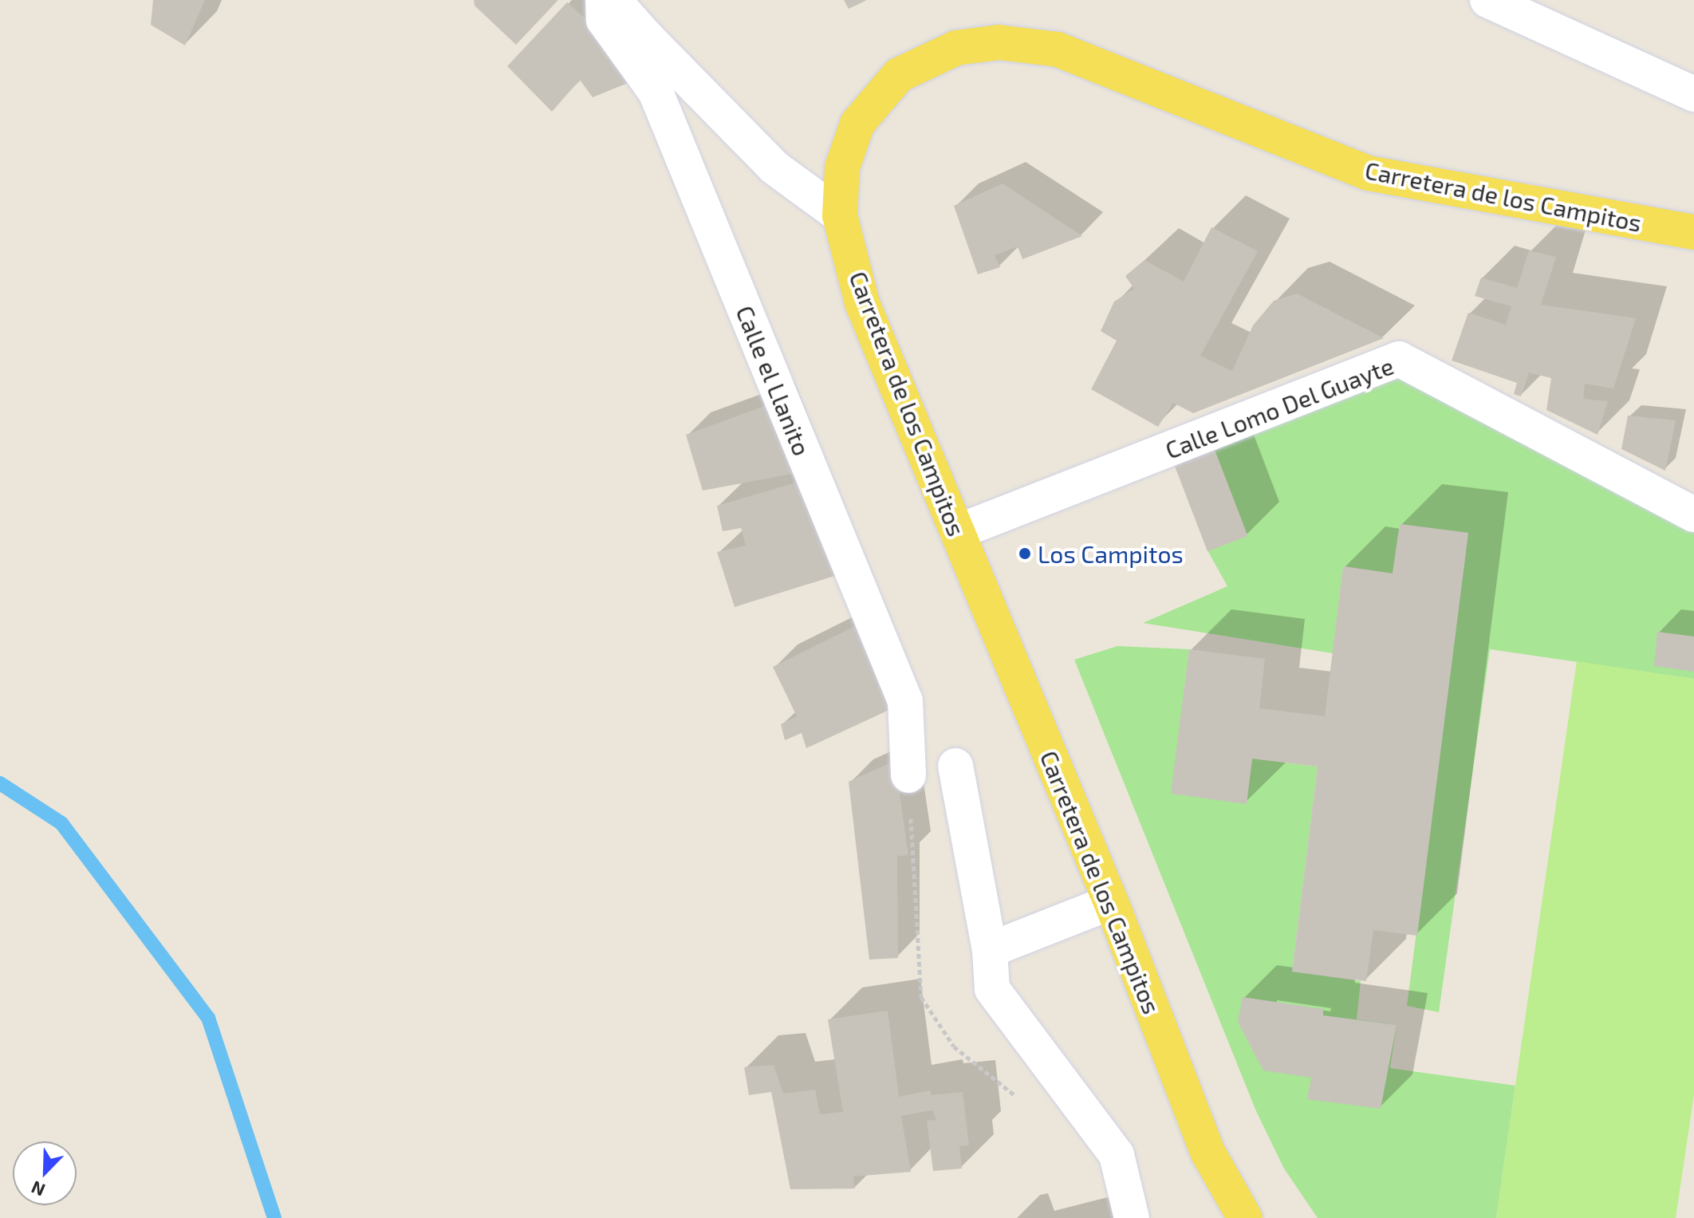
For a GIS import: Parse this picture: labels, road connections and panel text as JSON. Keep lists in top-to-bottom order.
{
  "streets": {
    "main road": ["Carretera de los Campitos"],
    "street": ["Calle el Llanito", "Calle Lomo Del Guayte"]
  },
  "crossings": [
    ["Carretera de los Campitos", "Calle Lomo Del Guayte"]
  ],
  "places": ["Los Campitos"],
  "north": "bottom left"
}
